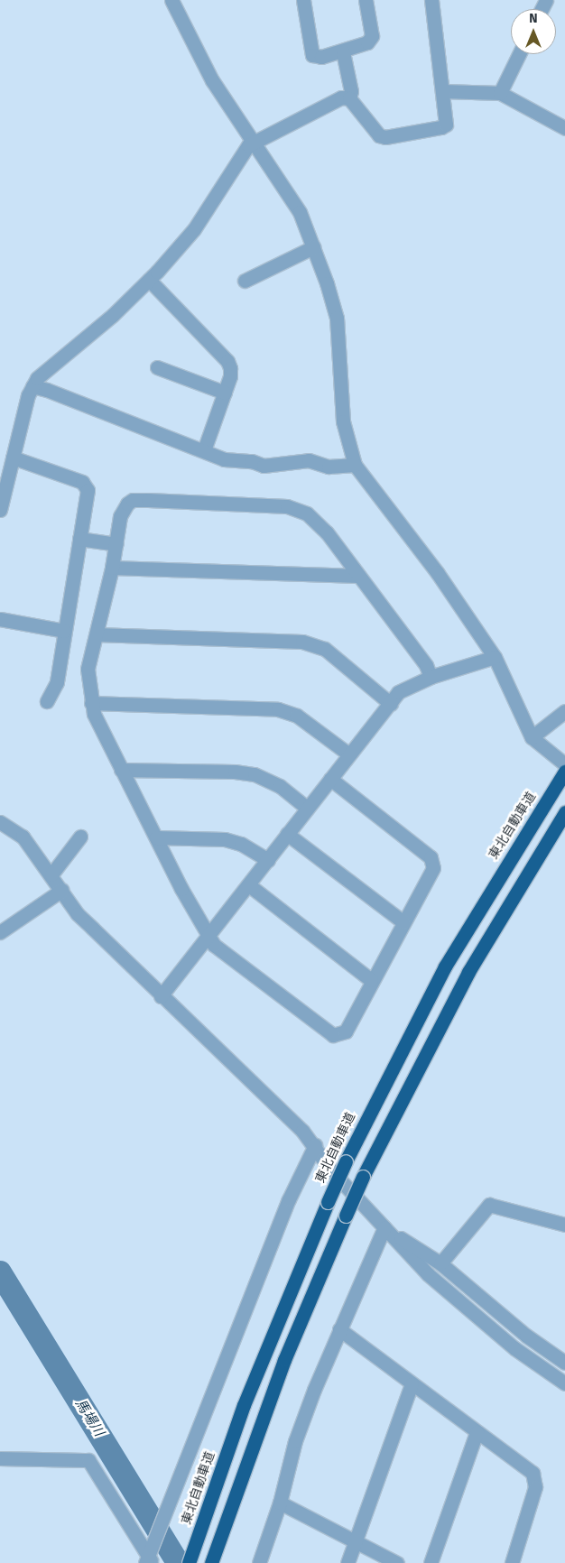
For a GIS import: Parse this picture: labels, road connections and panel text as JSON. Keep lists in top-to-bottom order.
{
  "streets": {
    "highway": ["東北自動車道"]
  },
  "water": ["馬場川"],
  "north": "top"
}
